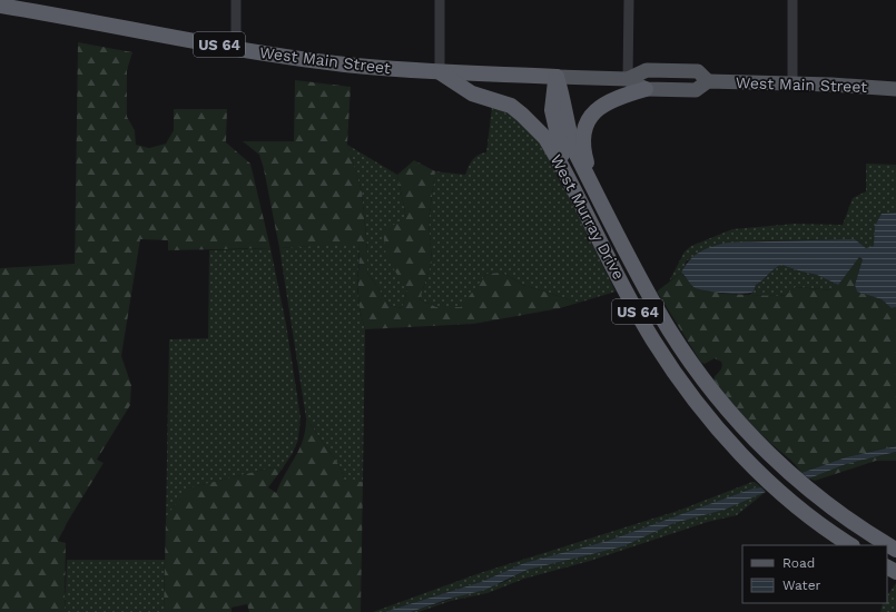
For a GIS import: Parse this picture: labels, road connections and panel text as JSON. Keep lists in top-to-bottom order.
{
  "streets": {
    "highway": ["US 64", "West Main Street", "West Murray Drive"]
  },
  "crossings": [
    ["West Main Street", "West Murray Drive"]
  ],
  "legend": ["Road", "Water"]
}
